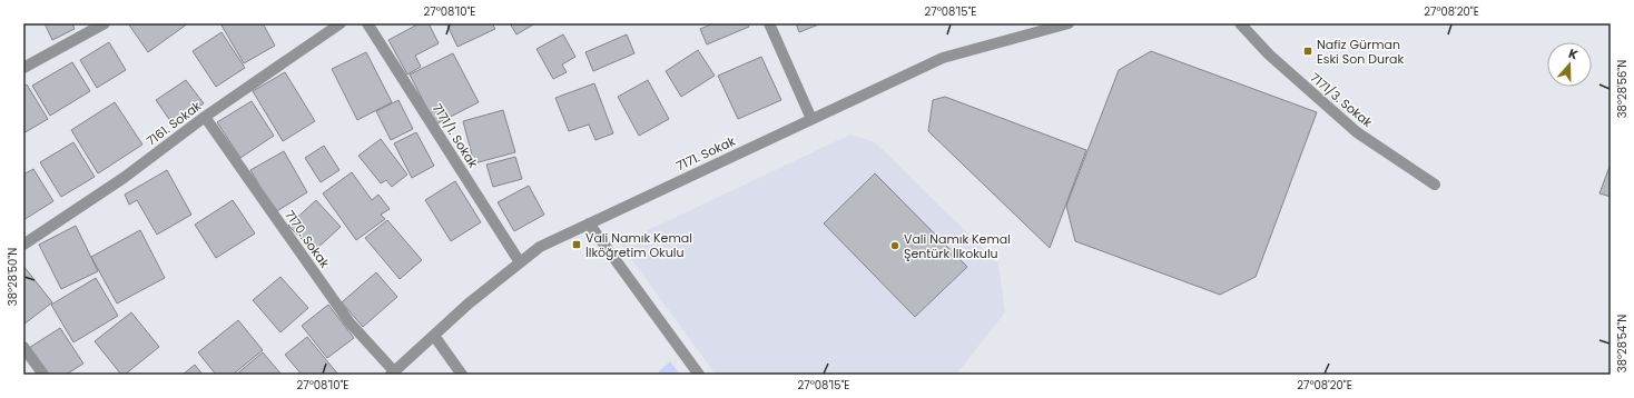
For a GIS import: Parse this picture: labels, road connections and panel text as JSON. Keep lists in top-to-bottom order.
{
  "streets": {
    "street": [
      "7171/3. Sokak",
      "7161. Sokak",
      "7171/1. Sokak",
      "7171. Sokak",
      "7170. Sokak"
    ]
  },
  "crossings": [
    ["7161. Sokak", "7170. Sokak"],
    ["7171/1. Sokak", "7171. Sokak"],
    ["7171. Sokak", "7170. Sokak"]
  ],
  "places": {
    "transit": ["Nafiz Gürman Eski Son Durak", "Vali Namık Kemal İlköğretim Okulu"],
    "other": ["Vali Namık Kemal Şentürk İlkokulu"]
  },
  "north": "top",
  "coordinates": [
    "27°08'10\"E",
    "27°08'15\"E",
    "27°08'20\"E",
    "38°28'56\"N",
    "38°28'50\"N",
    "38°28'54\"N"
  ]
}
